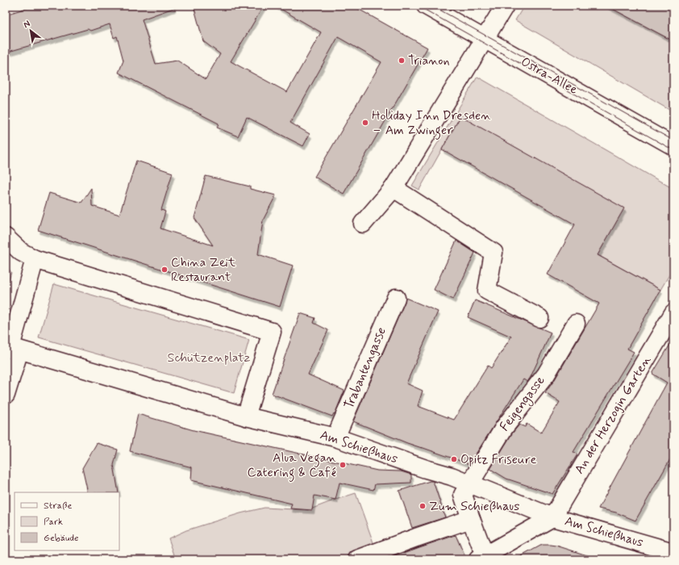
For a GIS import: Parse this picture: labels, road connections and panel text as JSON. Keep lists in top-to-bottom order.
{
  "streets": {
    "street": [
      "Ostra-Allee",
      "Trabantengasse",
      "Feigengasse",
      "An der Herzogin Garten",
      "Am Schießhaus"
    ]
  },
  "crossings": [
    ["Trabantengasse", "Am Schießhaus"],
    ["Feigengasse", "Am Schießhaus"],
    ["An der Herzogin Garten", "Am Schießhaus"]
  ],
  "parks": ["Schützenplatz"],
  "places": [
    "Trianon",
    "Holiday Inn Dresden – Am Zwinger",
    "China Zeit Restaurant",
    "Opitz Friseure",
    "Alua Vegan Catering & Café",
    "Zum Schießhaus"
  ],
  "legend": ["Straße", "Park", "Gebäude"],
  "north": "top left"
}
